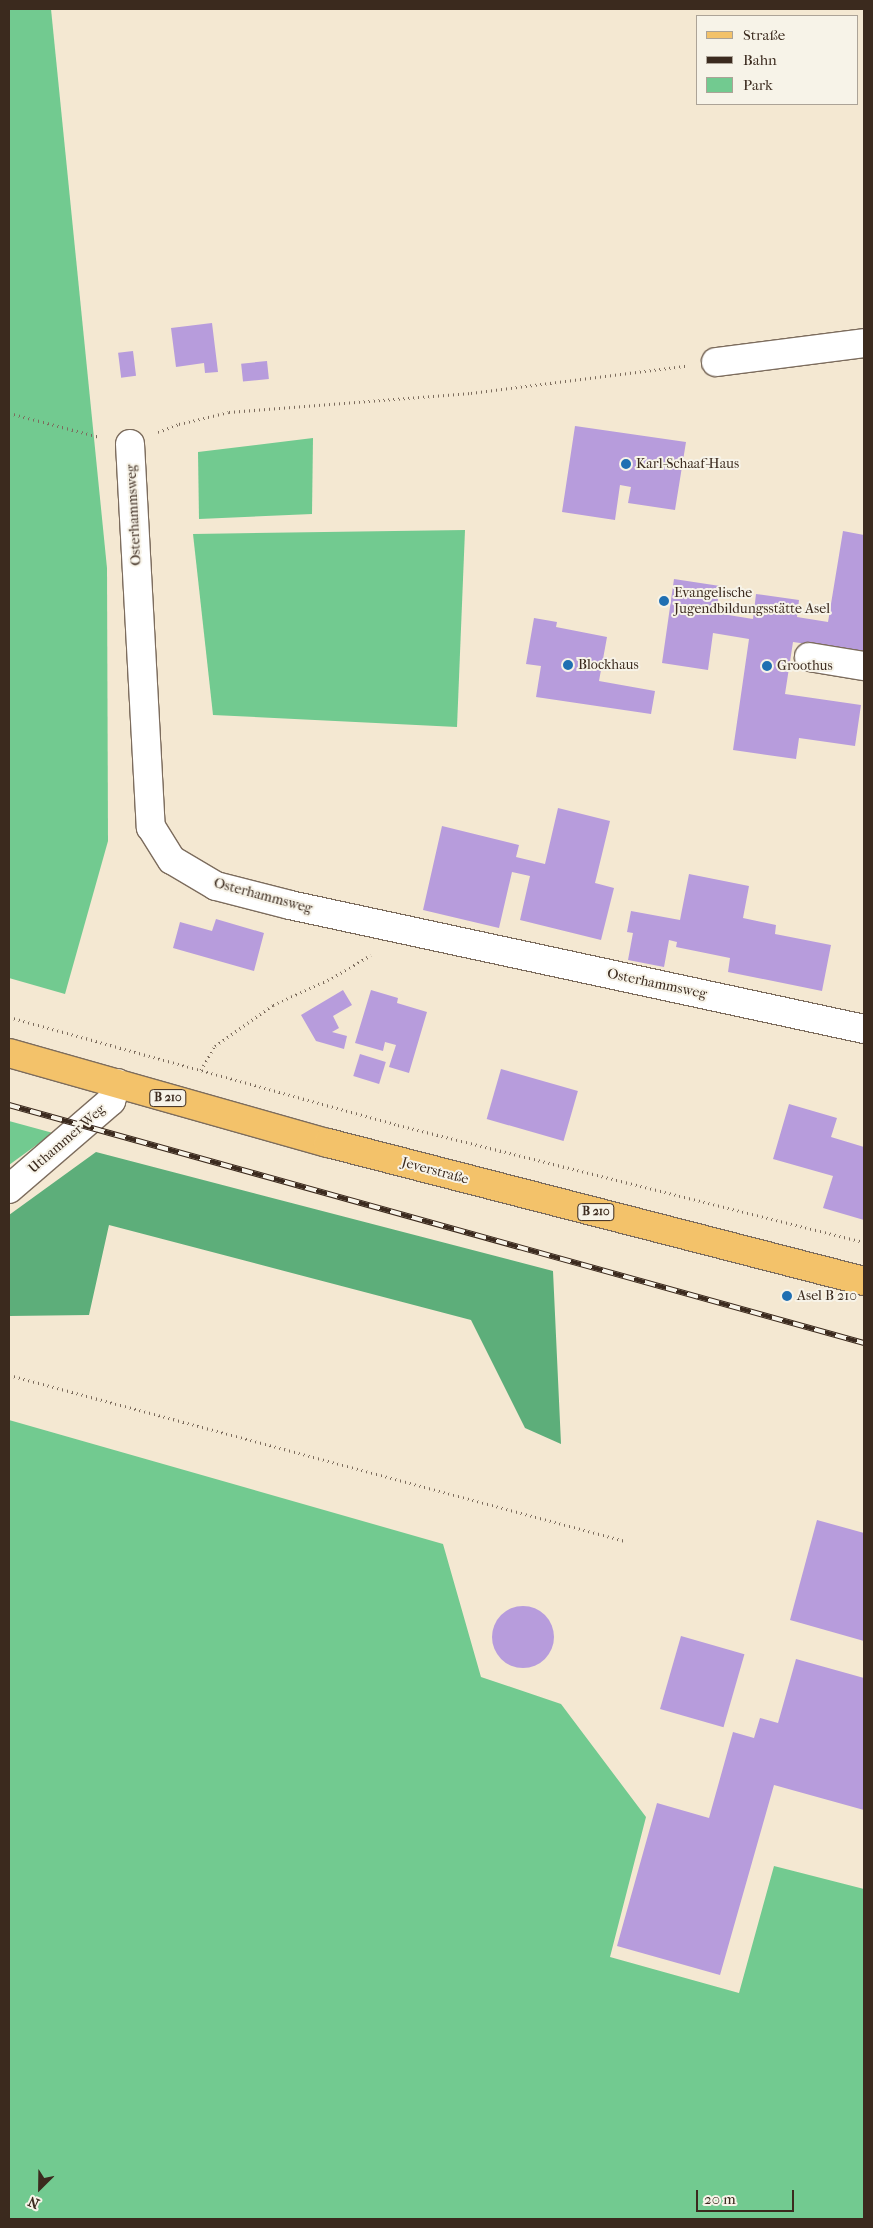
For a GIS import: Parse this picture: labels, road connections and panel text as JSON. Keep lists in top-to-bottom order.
{
  "streets": {
    "main road": ["B 210", "Jeverstraße"],
    "street": ["Osterhammsweg", "Uthammer Weg"]
  },
  "crossings": [
    ["Uthammer Weg", "Jeverstraße"]
  ],
  "places": [
    "Karl-Schaaf-Haus",
    "Evangelische Jugendbildungsstätte Asel",
    "Blockhaus",
    "Groothus",
    "Asel B 210"
  ],
  "legend": ["Straße", "Bahn", "Park"],
  "scale_bar": "20 m",
  "north": "bottom left"
}
